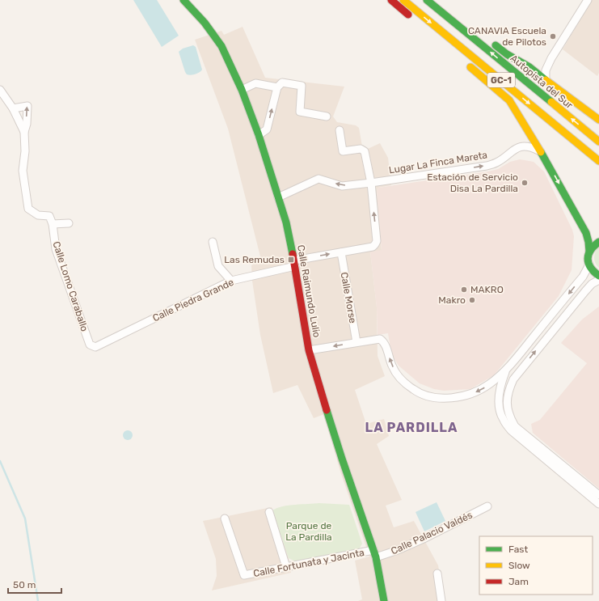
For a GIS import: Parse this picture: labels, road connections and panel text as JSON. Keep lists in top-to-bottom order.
{
  "streets": {
    "main road": ["GC-1", "Autopista del Sur", "Calle Raimundo Lulio"],
    "street": [
      "Lugar La Finca Mareta",
      "Calle Lomo Caraballo",
      "Calle Morse",
      "Calle Piedra Grande",
      "Calle Palacio Valdés",
      "Calle Fortunata y Jacinta"
    ]
  },
  "crossings": [
    ["Lugar La Finca Mareta", "Calle Raimundo Lulio"],
    ["Lugar La Finca Mareta", "Calle Piedra Grande"],
    ["Calle Lomo Caraballo", "Calle Piedra Grande"],
    ["Calle Raimundo Lulio", "Calle Piedra Grande"],
    ["Calle Raimundo Lulio", "Calle Palacio Valdés"],
    ["Calle Raimundo Lulio", "Calle Fortunata y Jacinta"],
    ["Calle Morse", "Calle Piedra Grande"],
    ["Calle Palacio Valdés", "Calle Fortunata y Jacinta"]
  ],
  "districts": ["LA PARDILLA"],
  "parks": ["Parque de La Pardilla"],
  "places": {
    "other": [
      "CANAVIA Escuela de Pilotos",
      "Estación de Servicio Disa La Pardilla",
      "MAKRO",
      "Makro"
    ],
    "transit": ["Las Remudas"]
  },
  "legend": ["Fast", "Slow", "Jam"],
  "scale_bar": "50 m"
}
